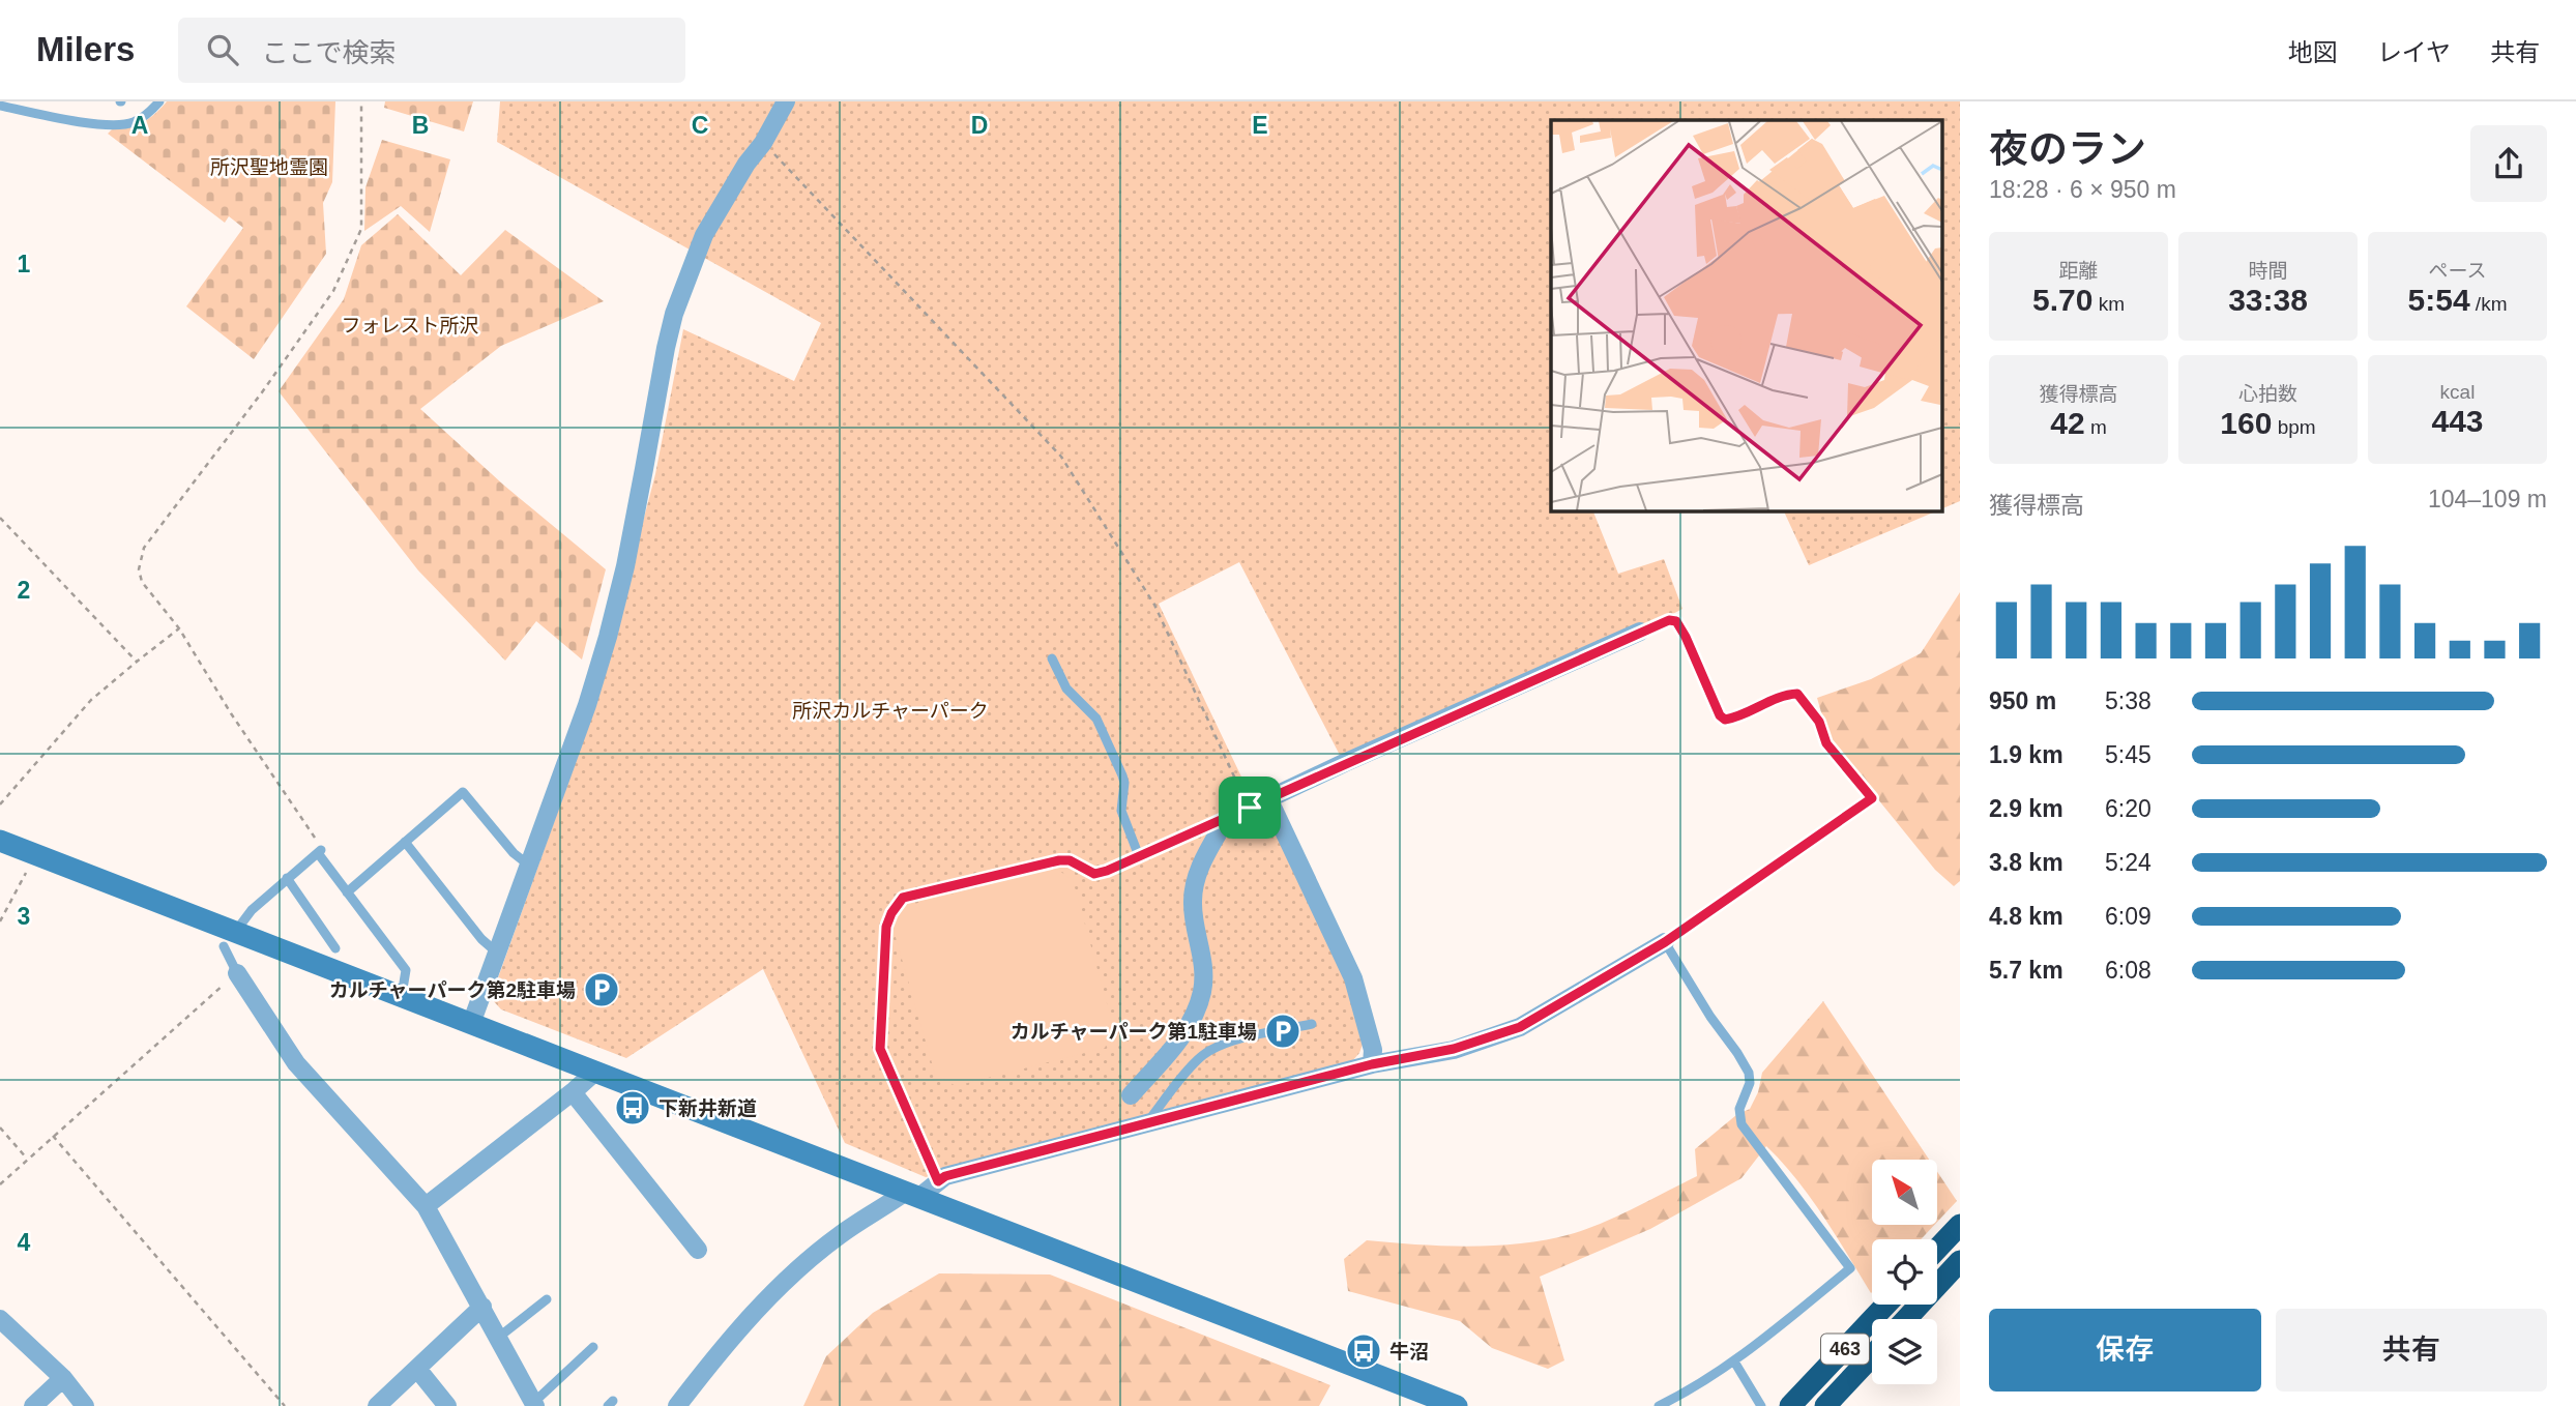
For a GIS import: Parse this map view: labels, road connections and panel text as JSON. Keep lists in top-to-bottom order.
{
  "streets": {
    "highway": ["463"]
  },
  "parks": ["所沢聖地霊園", "フォレスト所沢", "所沢カルチャーパーク"],
  "places": {
    "parking": ["カルチャーパーク第2駐車場", "カルチャーパーク第1駐車場"],
    "bus stop": ["下新井新道", "牛沼"]
  },
  "north": "top left",
  "page": {
    "header": "Milers",
    "search": "ここで検索",
    "nav": ["地図", "レイヤ", "共有"],
    "heading": ["夜のラン", "18:28 · 6 × 950 m"],
    "stats": [
      ["距離", "5.70 km"],
      ["時間", "33:38"],
      ["ペース", "5:54 /km"],
      ["獲得標高", "42 m"],
      ["心拍数", "160 bpm"],
      ["kcal", "443"]
    ],
    "chart": ["獲得標高", "104–109 m"],
    "list": [
      {
        "name": "950 m",
        "note": "5:38"
      },
      {
        "name": "1.9 km",
        "note": "5:45"
      },
      {
        "name": "2.9 km",
        "note": "6:20"
      },
      {
        "name": "3.8 km",
        "note": "5:24"
      },
      {
        "name": "4.8 km",
        "note": "6:09"
      },
      {
        "name": "5.7 km",
        "note": "6:08"
      }
    ],
    "buttons": ["保存", "共有"]
  },
  "grid": {
    "columns": [
      "A",
      "B",
      "C",
      "D",
      "E"
    ],
    "rows": [
      "1",
      "2",
      "3",
      "4"
    ]
  }
}
